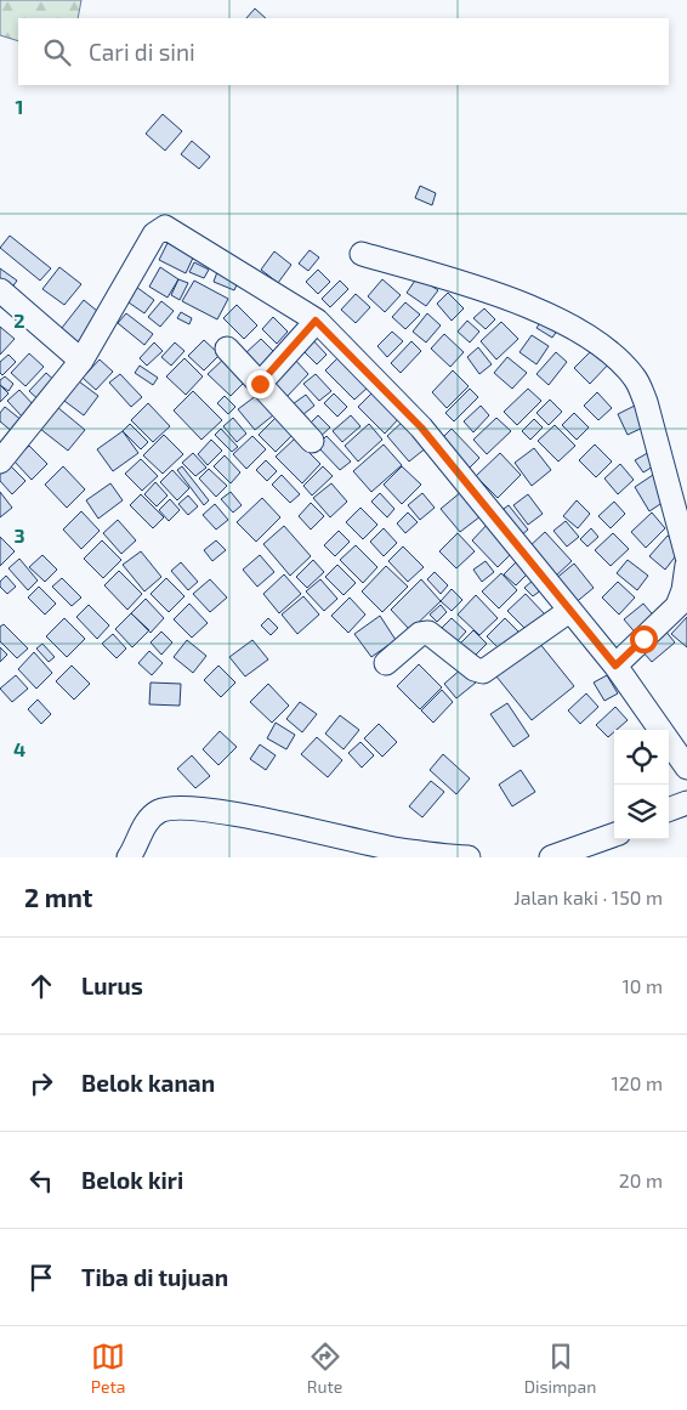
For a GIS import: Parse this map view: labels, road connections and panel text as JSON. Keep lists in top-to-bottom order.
{
  "page": {
    "search": "Cari di sini",
    "heading": ["2 mnt", "Jalan kaki · 150 m"],
    "list": [
      ["Lurus", "10 m"],
      ["Belok kanan", "120 m"],
      ["Belok kiri", "20 m"],
      "Tiba di tujuan"
    ],
    "nav": ["Peta", "Rute", "Disimpan"]
  },
  "grid": {
    "rows": [
      "1",
      "2",
      "3",
      "4"
    ]
  }
}
